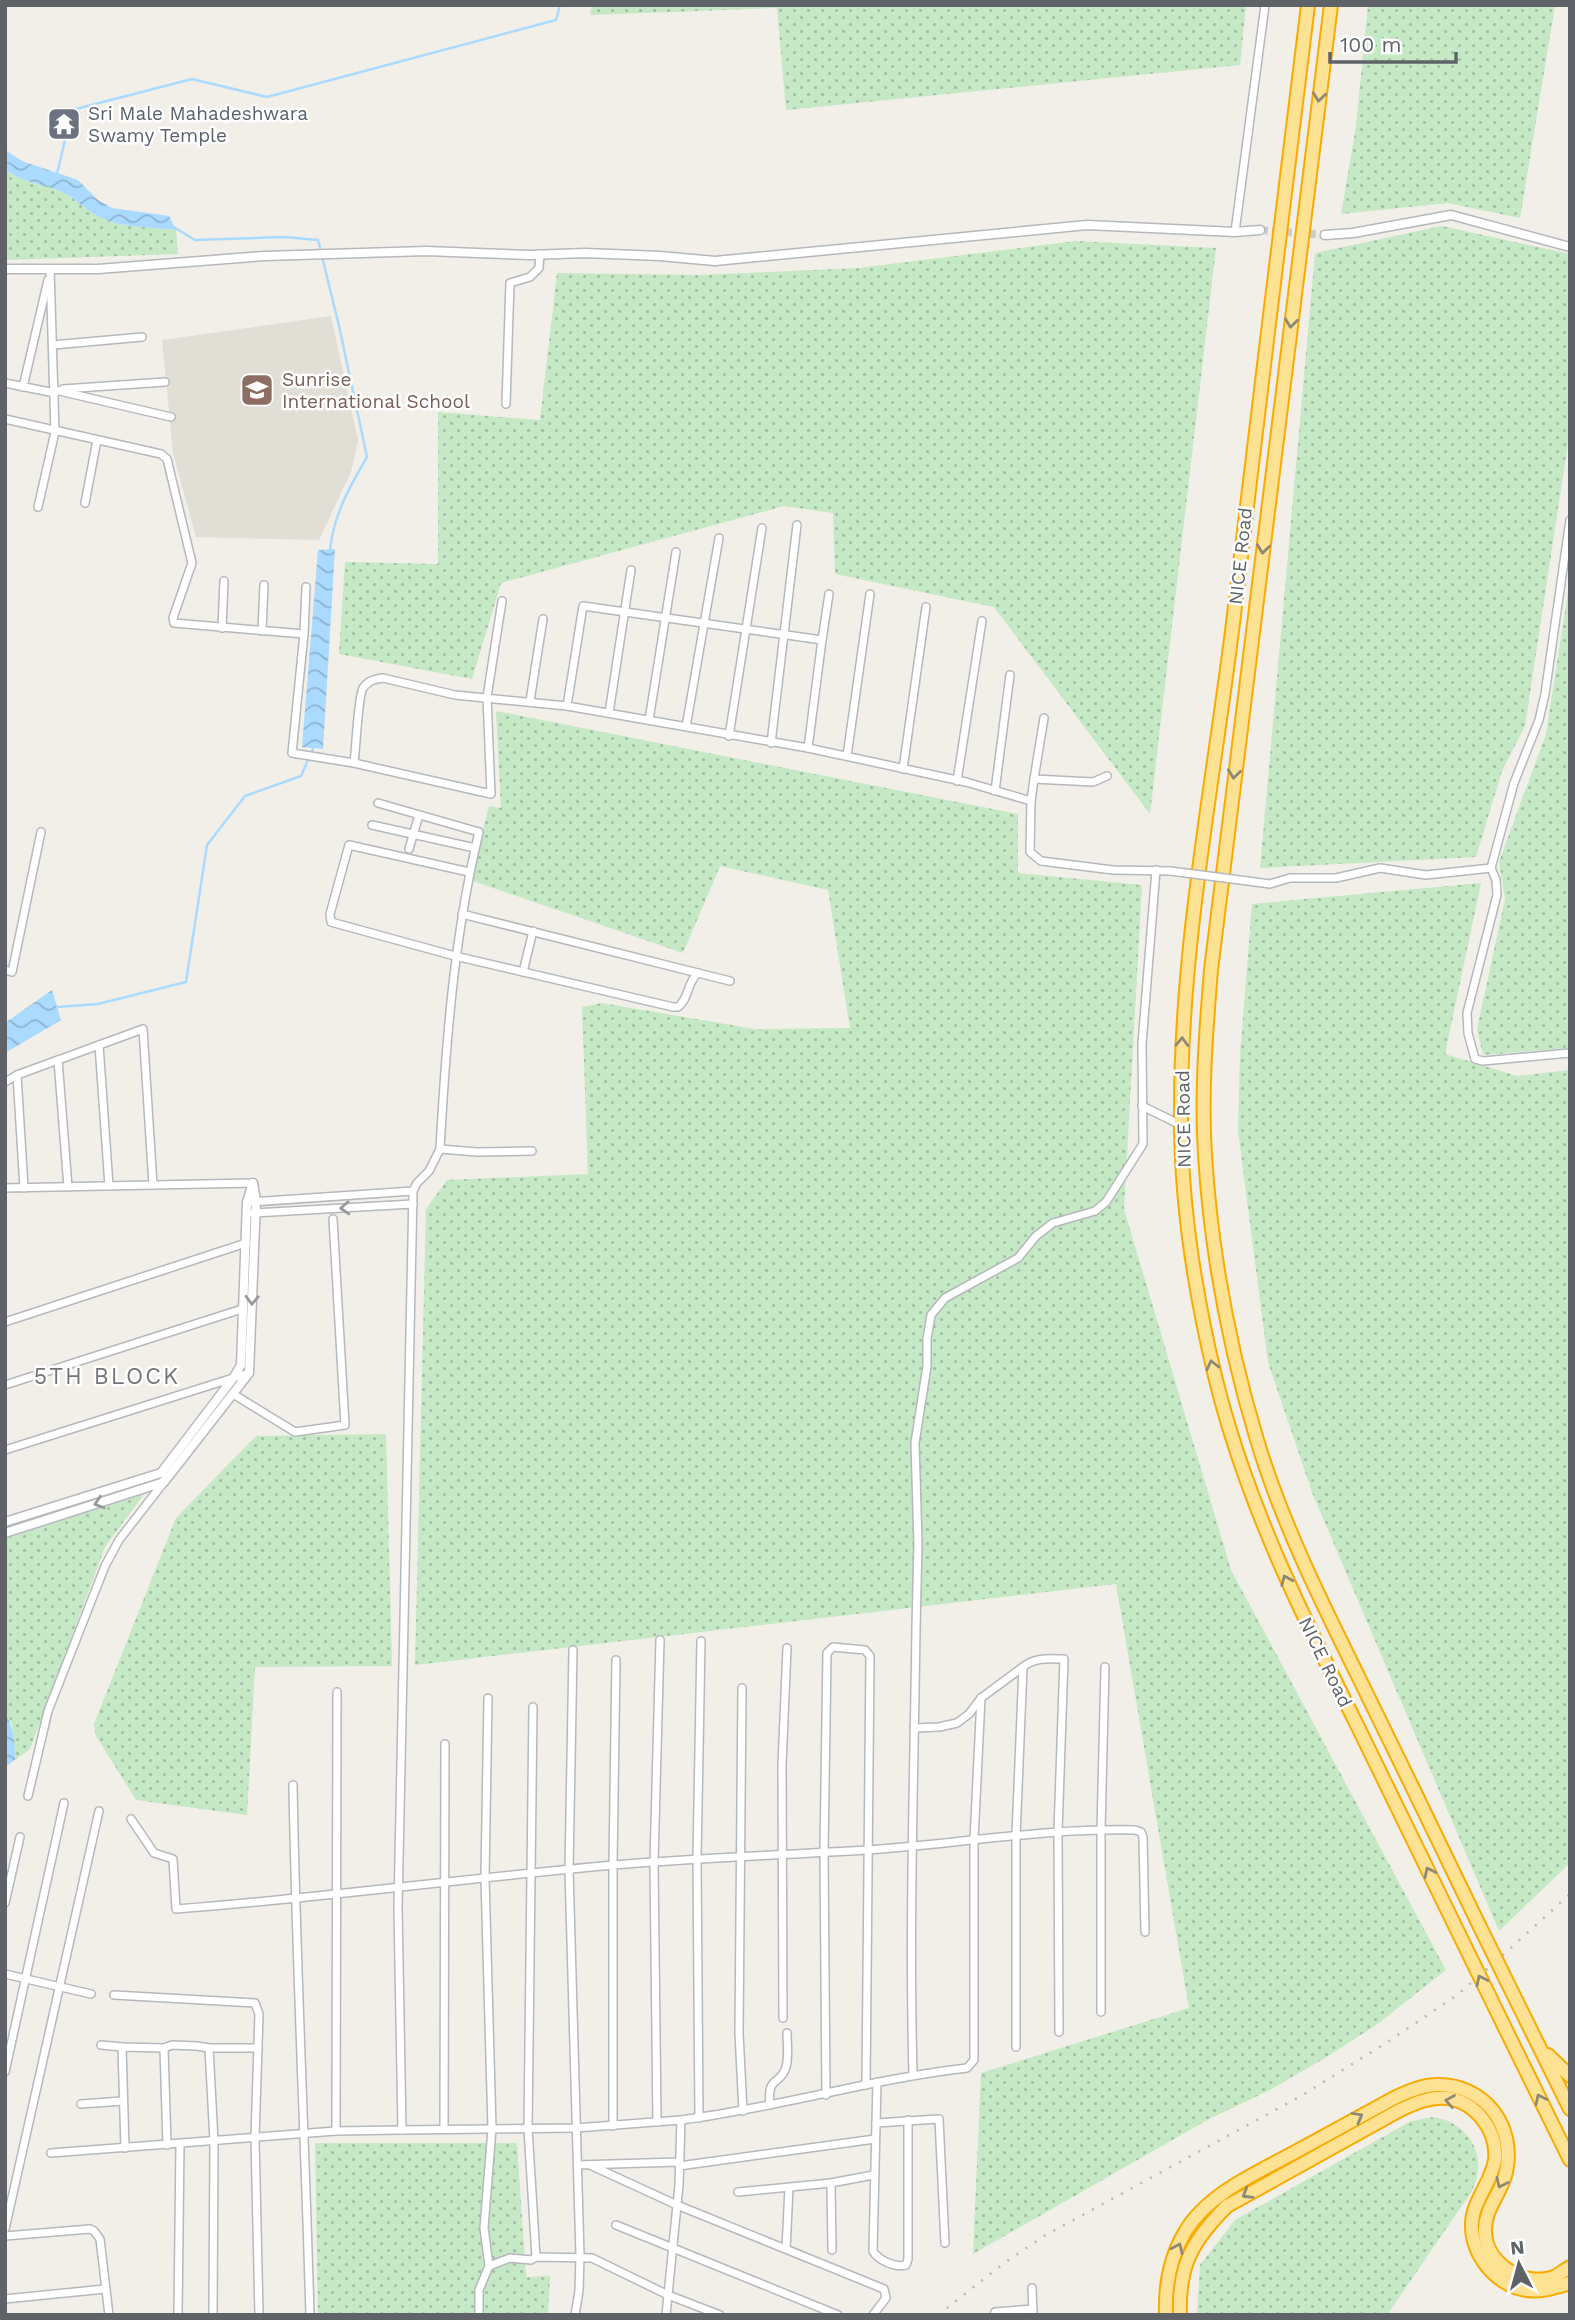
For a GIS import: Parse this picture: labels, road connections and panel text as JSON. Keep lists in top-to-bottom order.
{
  "streets": {
    "highway": ["NICE Road"]
  },
  "districts": ["5TH BLOCK"],
  "places": {
    "temple": ["Sri Male Mahadeshwara Swamy Temple"],
    "school or university": ["Sunrise International School"]
  },
  "scale_bar": "100 m",
  "north": "top"
}
